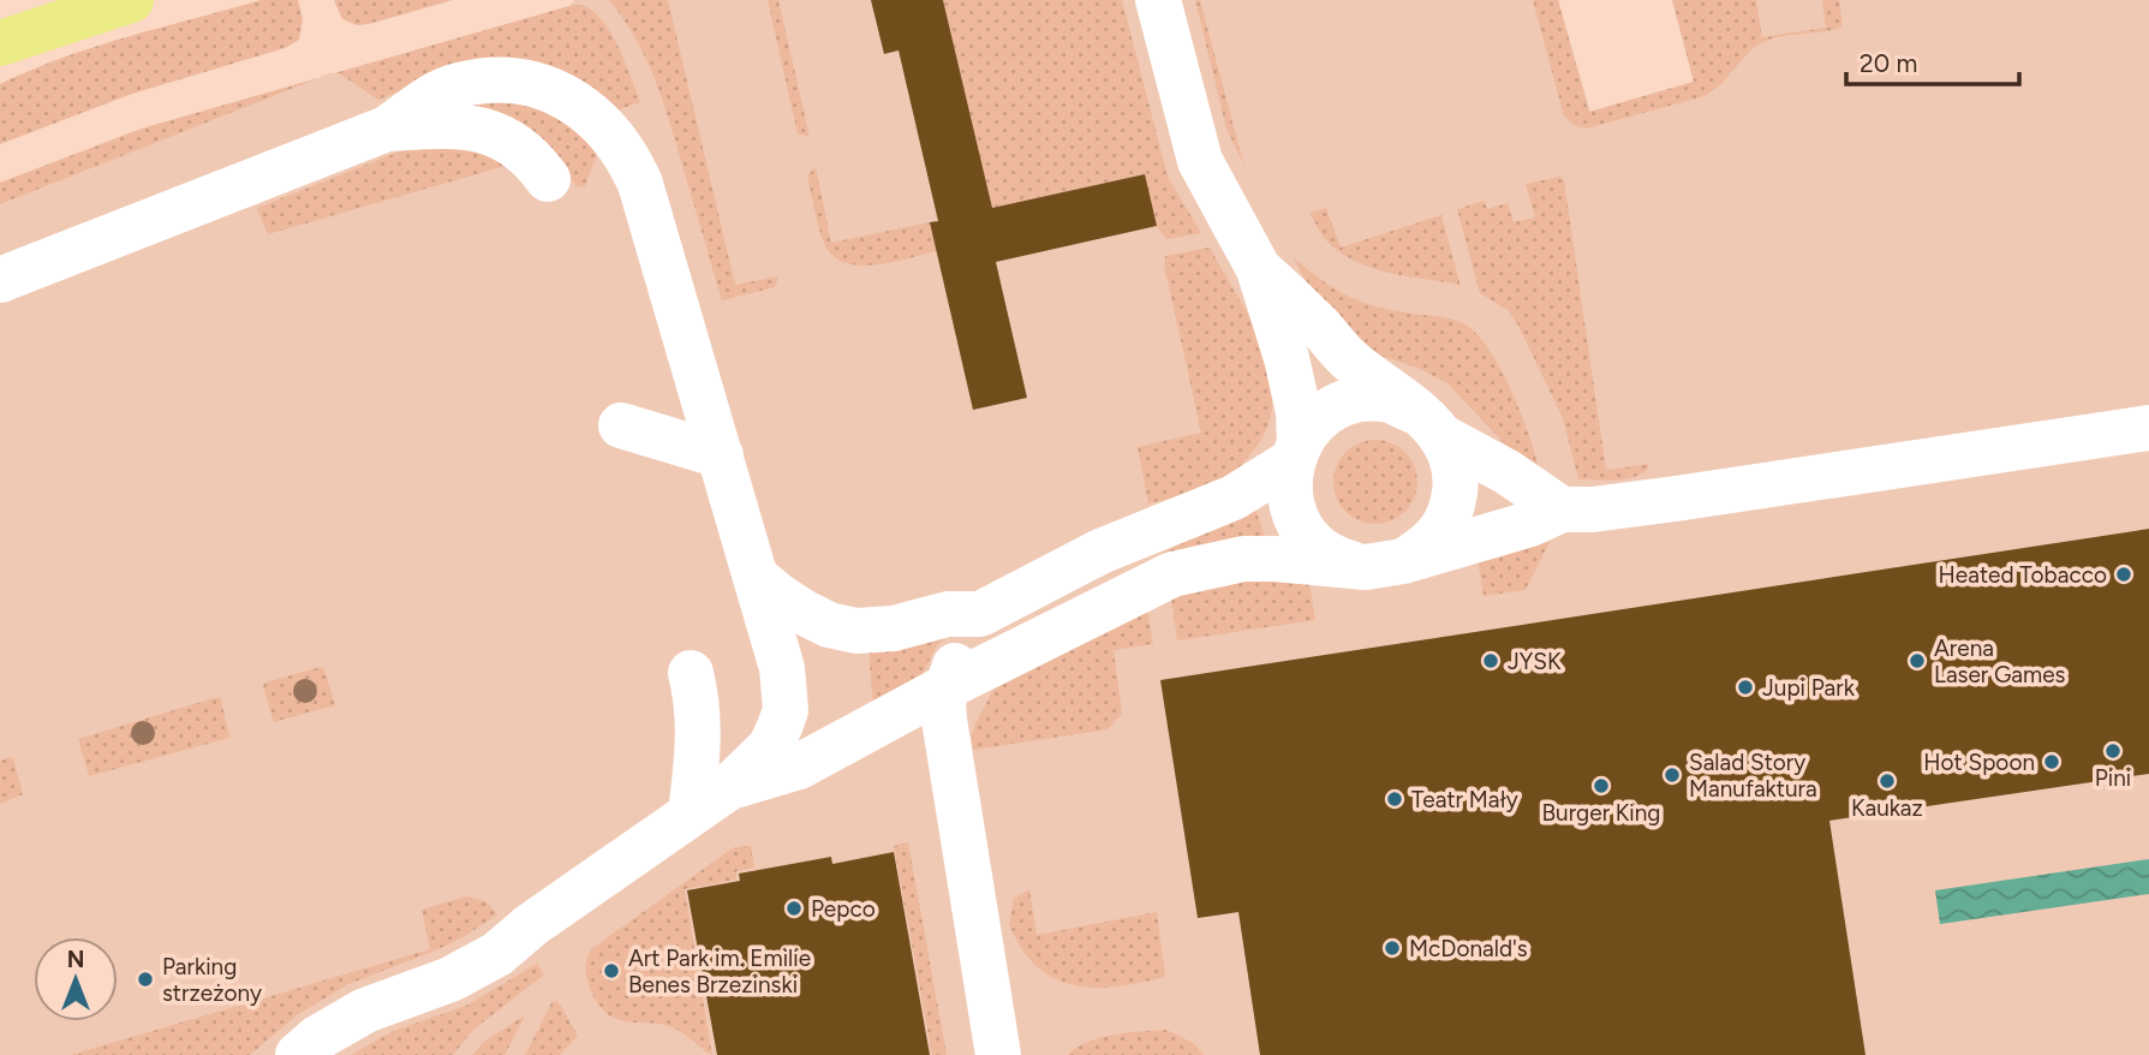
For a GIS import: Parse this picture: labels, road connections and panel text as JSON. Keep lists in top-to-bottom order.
{
  "places": [
    "Heated Tobacco",
    "JYSK",
    "Arena Laser Games",
    "Jupi Park",
    "Pini",
    "Hot Spoon",
    "Salad Story Manufaktura",
    "Kaukaz",
    "Burger King",
    "Teatr Mały",
    "Pepco",
    "McDonald's",
    "Art Park im. Emilie Benes Brzezinski",
    "Parking strzeżony"
  ],
  "scale_bar": "20 m",
  "north": "top"
}
